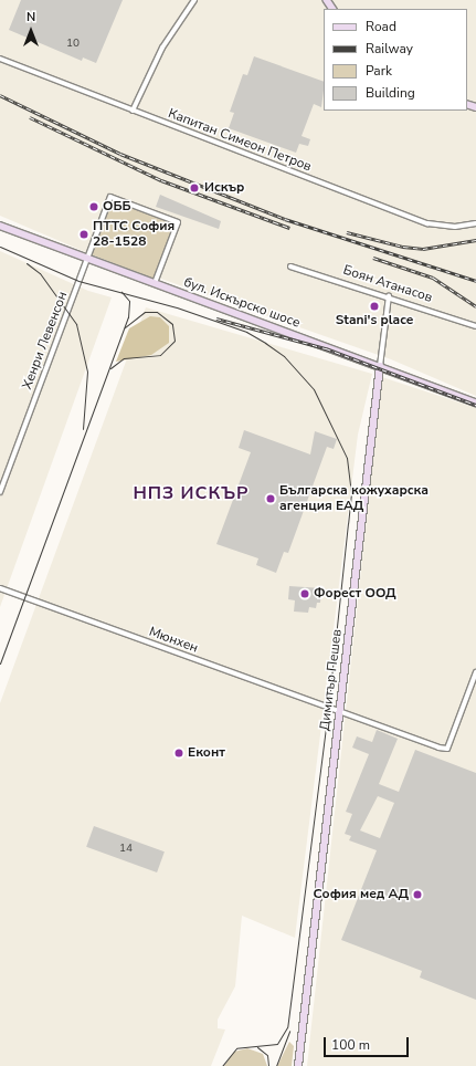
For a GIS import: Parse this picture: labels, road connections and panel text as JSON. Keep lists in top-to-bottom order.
{
  "streets": {
    "main road": ["бул. Искърско шосе", "Димитър Пешев"],
    "street": [
      "Капитан Симеон Петров",
      "Боян Атанасов",
      "Хенри Левенсон",
      "Мюнхен"
    ]
  },
  "crossings": [
    ["Боян Атанасов", "Димитър Пешев"],
    ["бул. Искърско шосе", "Хенри Левенсон"],
    ["бул. Искърско шосе", "Димитър Пешев"],
    ["Мюнхен", "Димитър Пешев"]
  ],
  "districts": ["НПЗ ИСКЪР"],
  "places": [
    "Искър",
    "ОББ",
    "ПТТС София 28-1528",
    "Stani's place",
    "Българска кожухарска агенция ЕАД",
    "Форест ООД",
    "Еконт",
    "София мед АД"
  ],
  "house_numbers": ["10", "14"],
  "legend": [
    "Road",
    "Railway",
    "Park",
    "Building"
  ],
  "scale_bar": "100 m",
  "north": "top"
}
